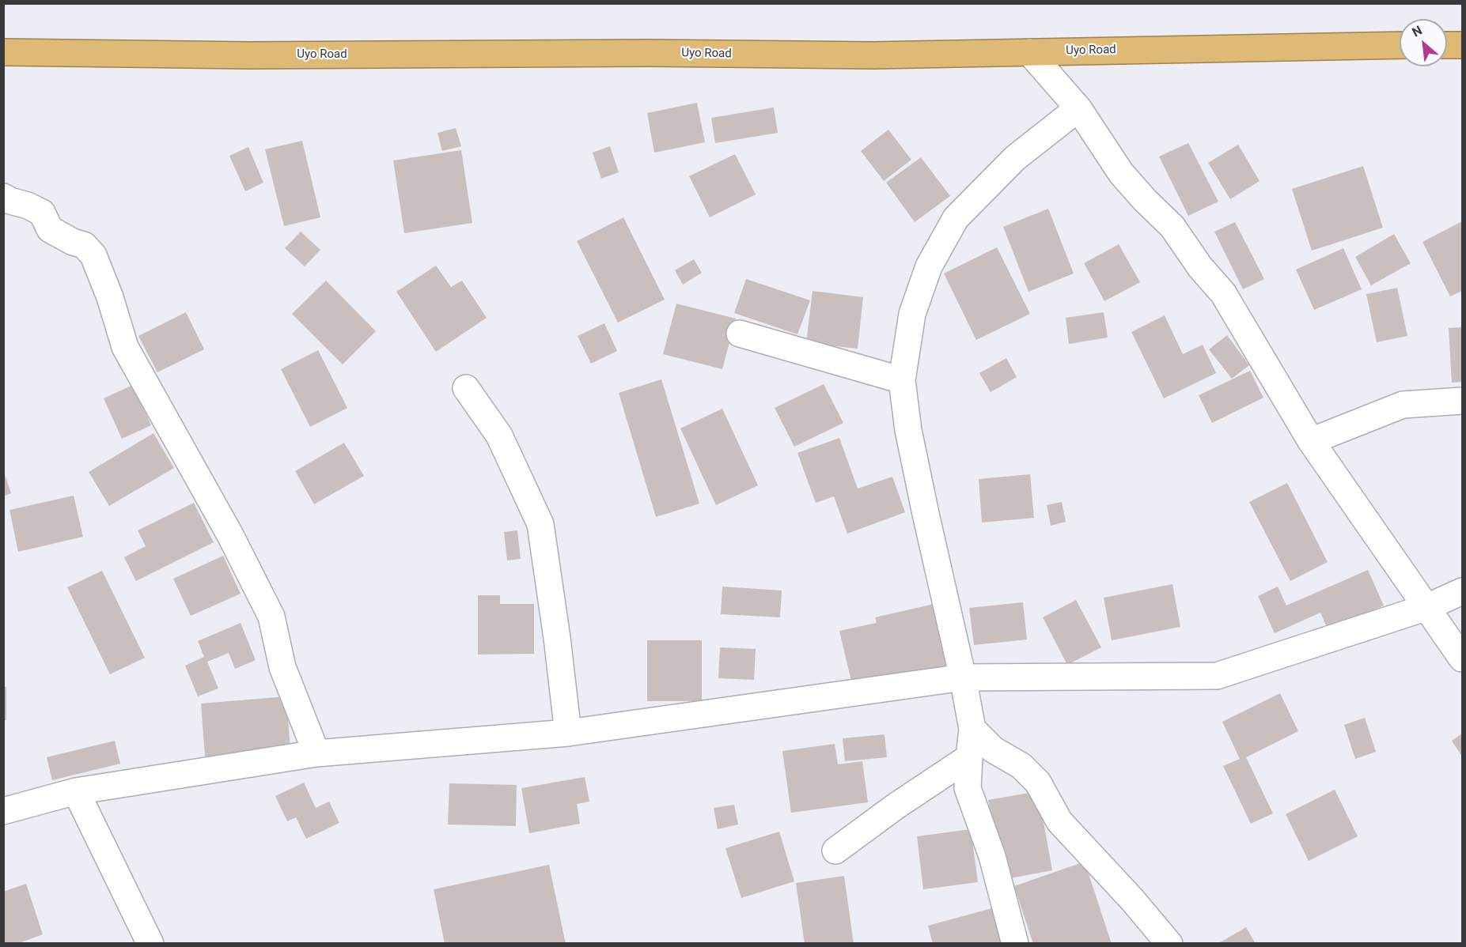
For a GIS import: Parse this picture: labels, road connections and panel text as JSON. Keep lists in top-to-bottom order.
{
  "streets": {
    "highway": ["Uyo Road"]
  },
  "north": "top left"
}
